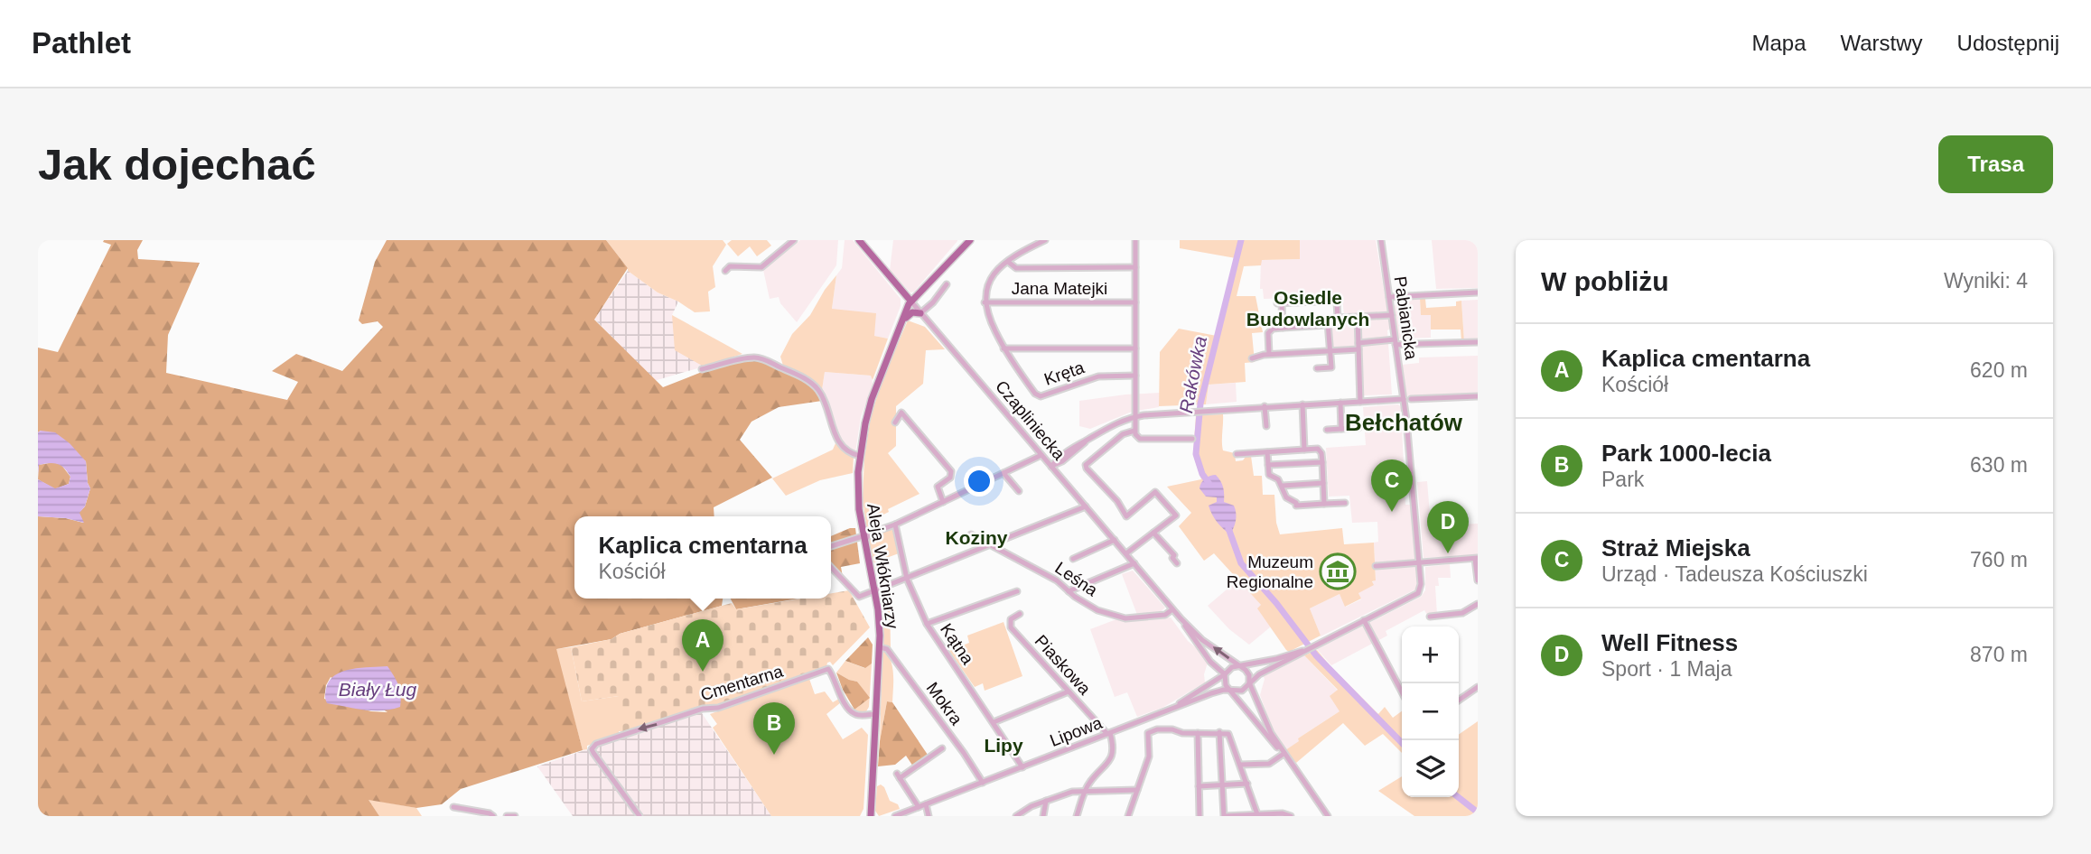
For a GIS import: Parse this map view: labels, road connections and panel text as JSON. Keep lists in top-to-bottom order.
{
  "streets": {
    "main road": ["Czapliniecka", "Aleja Włókniarzy"],
    "street": [
      "Jana Matejki",
      "Pabianicka",
      "Kręta",
      "Leśna",
      "Kątna",
      "Piaskowa",
      "Cmentarna",
      "Mokra",
      "Lipowa"
    ]
  },
  "crossings": [
    ["Czapliniecka", "Aleja Włókniarzy"],
    ["Czapliniecka", "Leśna"],
    ["Czapliniecka", "Lipowa"],
    ["Aleja Włókniarzy", "Cmentarna"],
    ["Aleja Włókniarzy", "Mokra"],
    ["Kątna", "Lipowa"],
    ["Piaskowa", "Lipowa"],
    ["Mokra", "Lipowa"]
  ],
  "districts": [
    "Osiedle Budowlanych",
    "Bełchatów",
    "Koziny",
    "Lipy"
  ],
  "water": ["Rakówka", "Biały Ług"],
  "places": {
    "museum": ["Muzeum Regionalne"]
  },
  "page": {
    "header": "Pathlet",
    "nav": ["Mapa", "Warstwy", "Udostępnij"],
    "buttons": "Trasa",
    "title": "Jak dojechać",
    "heading": ["W pobliżu", "Wyniki: 4"],
    "list": [
      {
        "mark": "A",
        "name": "Kaplica cmentarna",
        "note": "Kościół",
        "value": "620 m"
      },
      {
        "mark": "B",
        "name": "Park 1000-lecia",
        "note": "Park",
        "value": "630 m"
      },
      {
        "mark": "C",
        "name": "Straż Miejska",
        "note": "Urząd · Tadeusza Kościuszki",
        "value": "760 m"
      },
      {
        "mark": "D",
        "name": "Well Fitness",
        "note": "Sport · 1 Maja",
        "value": "870 m"
      }
    ],
    "pins": [
      "C",
      "D",
      "A",
      "B"
    ],
    "popup": ["Kaplica cmentarna", "Kościół"],
    "map_buttons": ["+", "−"]
  }
}
